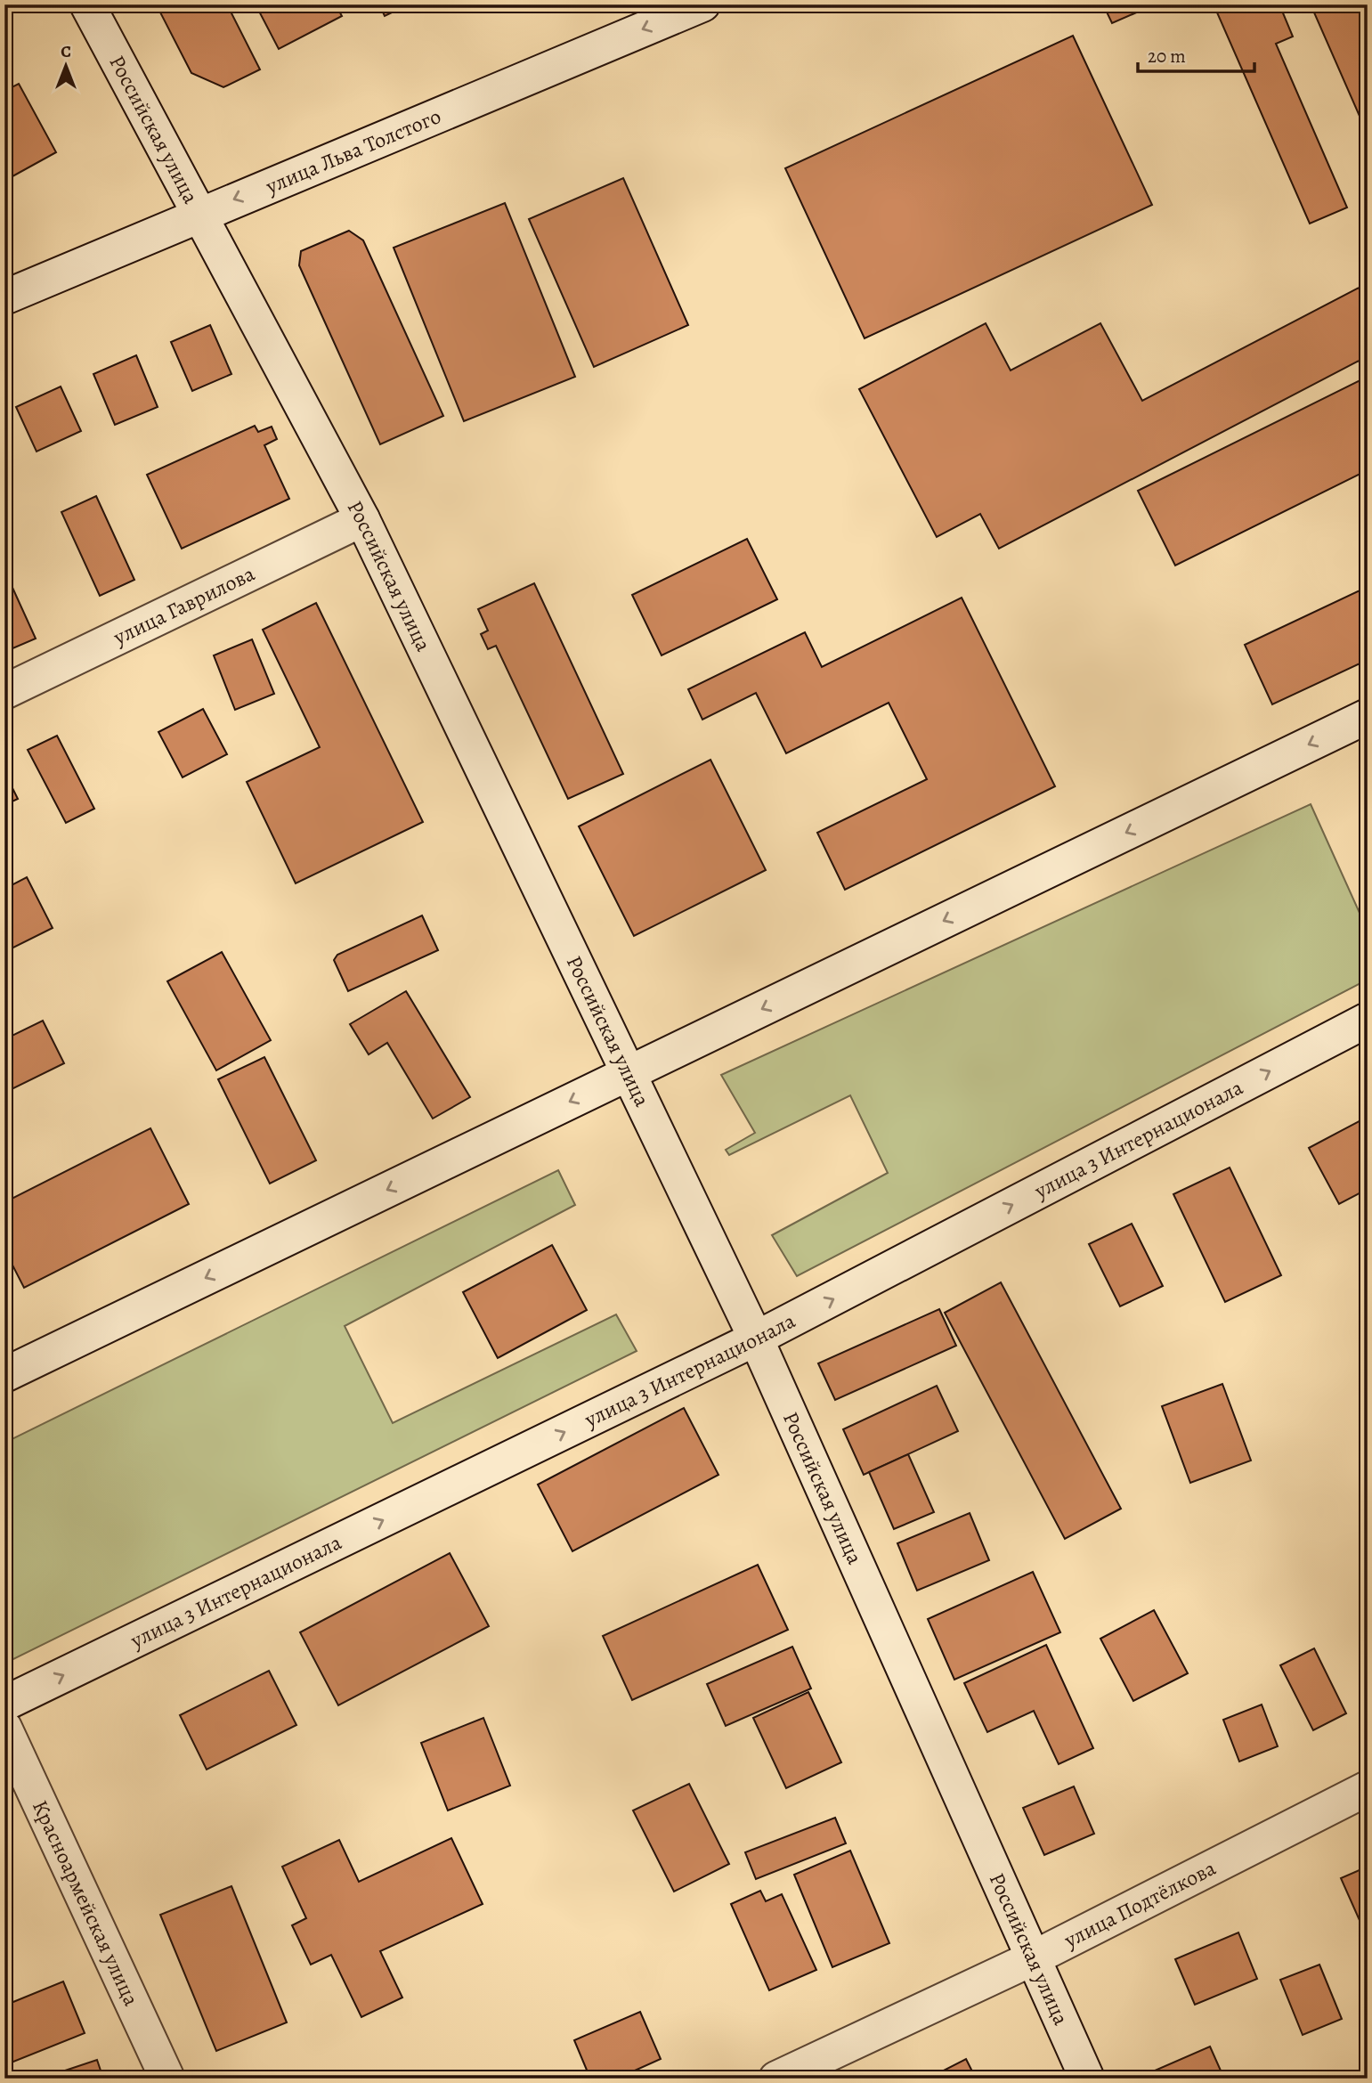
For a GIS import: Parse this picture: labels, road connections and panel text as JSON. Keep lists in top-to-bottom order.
{
  "streets": {
    "main road": [
      "Российская улица",
      "улица Льва Толстого",
      "улица Гаврилова",
      "улица 3 Интернационала",
      "Красноармейская улица",
      "улица Подтёлкова"
    ]
  },
  "crossings": [
    ["Российская улица", "улица Льва Толстого"],
    ["Российская улица", "улица Гаврилова"],
    ["Российская улица", "улица 3 Интернационала"],
    ["Российская улица", "улица Подтёлкова"]
  ],
  "one_way": ["улица Льва Толстого"],
  "scale_bar": "20 m",
  "north": "top"
}
